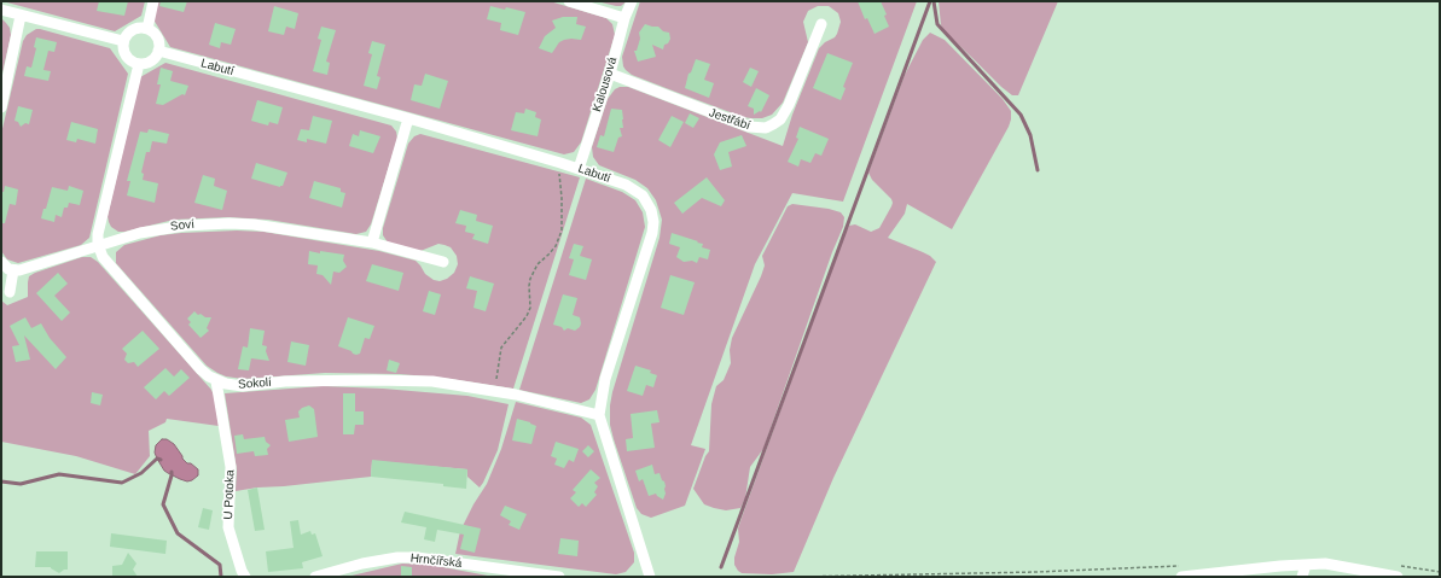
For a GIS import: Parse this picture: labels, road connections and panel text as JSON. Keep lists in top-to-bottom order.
{
  "streets": {
    "street": [
      "Labutí",
      "Kalousová",
      "Jestřábí",
      "Soví",
      "Sokolí",
      "U Potoka",
      "Hrnčířská"
    ]
  },
  "crossings": [
    ["Labutí", "Kalousová"],
    ["Labutí", "Sokolí"],
    ["Kalousová", "Jestřábí"],
    ["Soví", "Sokolí"],
    ["Sokolí", "U Potoka"]
  ]
}
